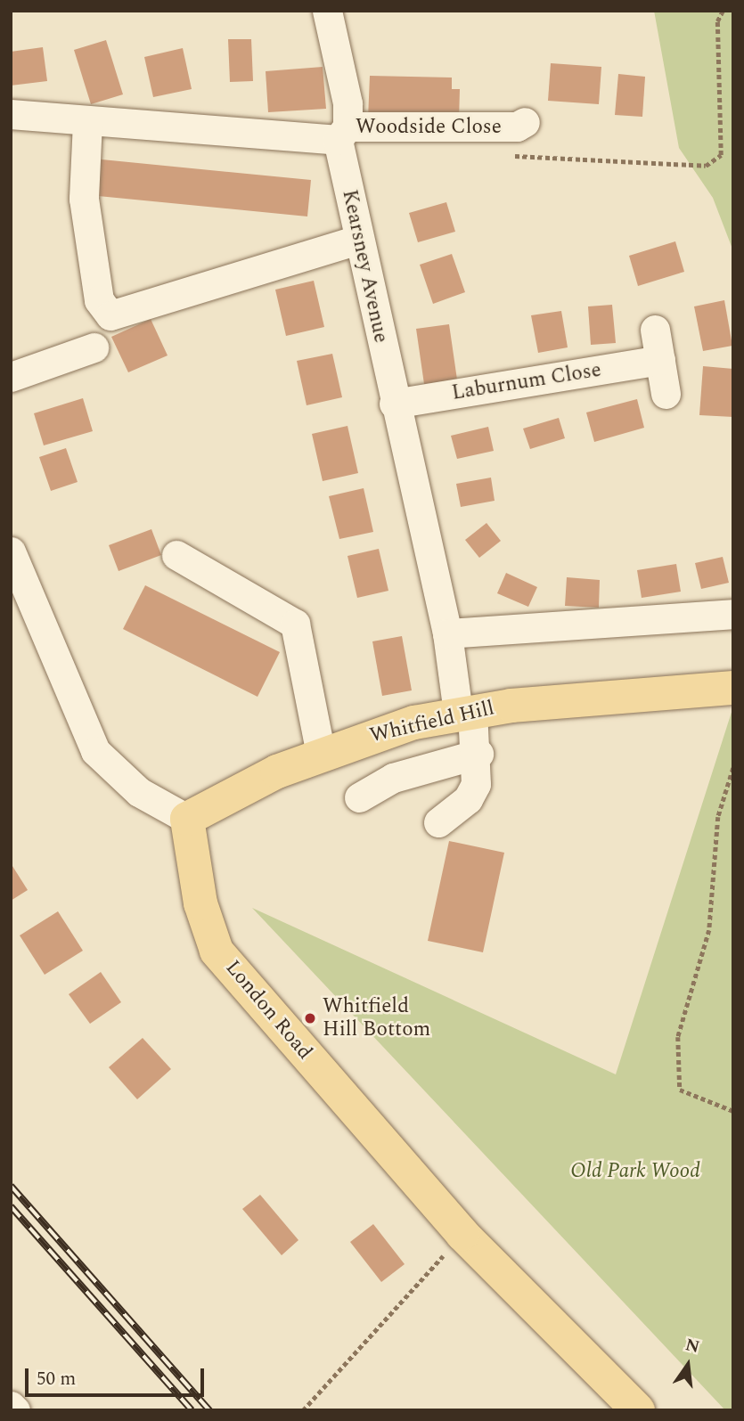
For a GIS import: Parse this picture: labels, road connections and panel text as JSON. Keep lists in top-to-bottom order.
{
  "streets": {
    "main road": ["Whitfield Hill", "London Road"],
    "street": ["Woodside Close", "Kearsney Avenue", "Laburnum Close"]
  },
  "crossings": [
    ["Woodside Close", "Kearsney Avenue"],
    ["Kearsney Avenue", "Laburnum Close"],
    ["Kearsney Avenue", "Whitfield Hill"],
    ["Whitfield Hill", "London Road"]
  ],
  "parks": ["Old Park Wood"],
  "places": ["Whitfield Hill Bottom"],
  "scale_bar": "50 m",
  "north": "top"
}
